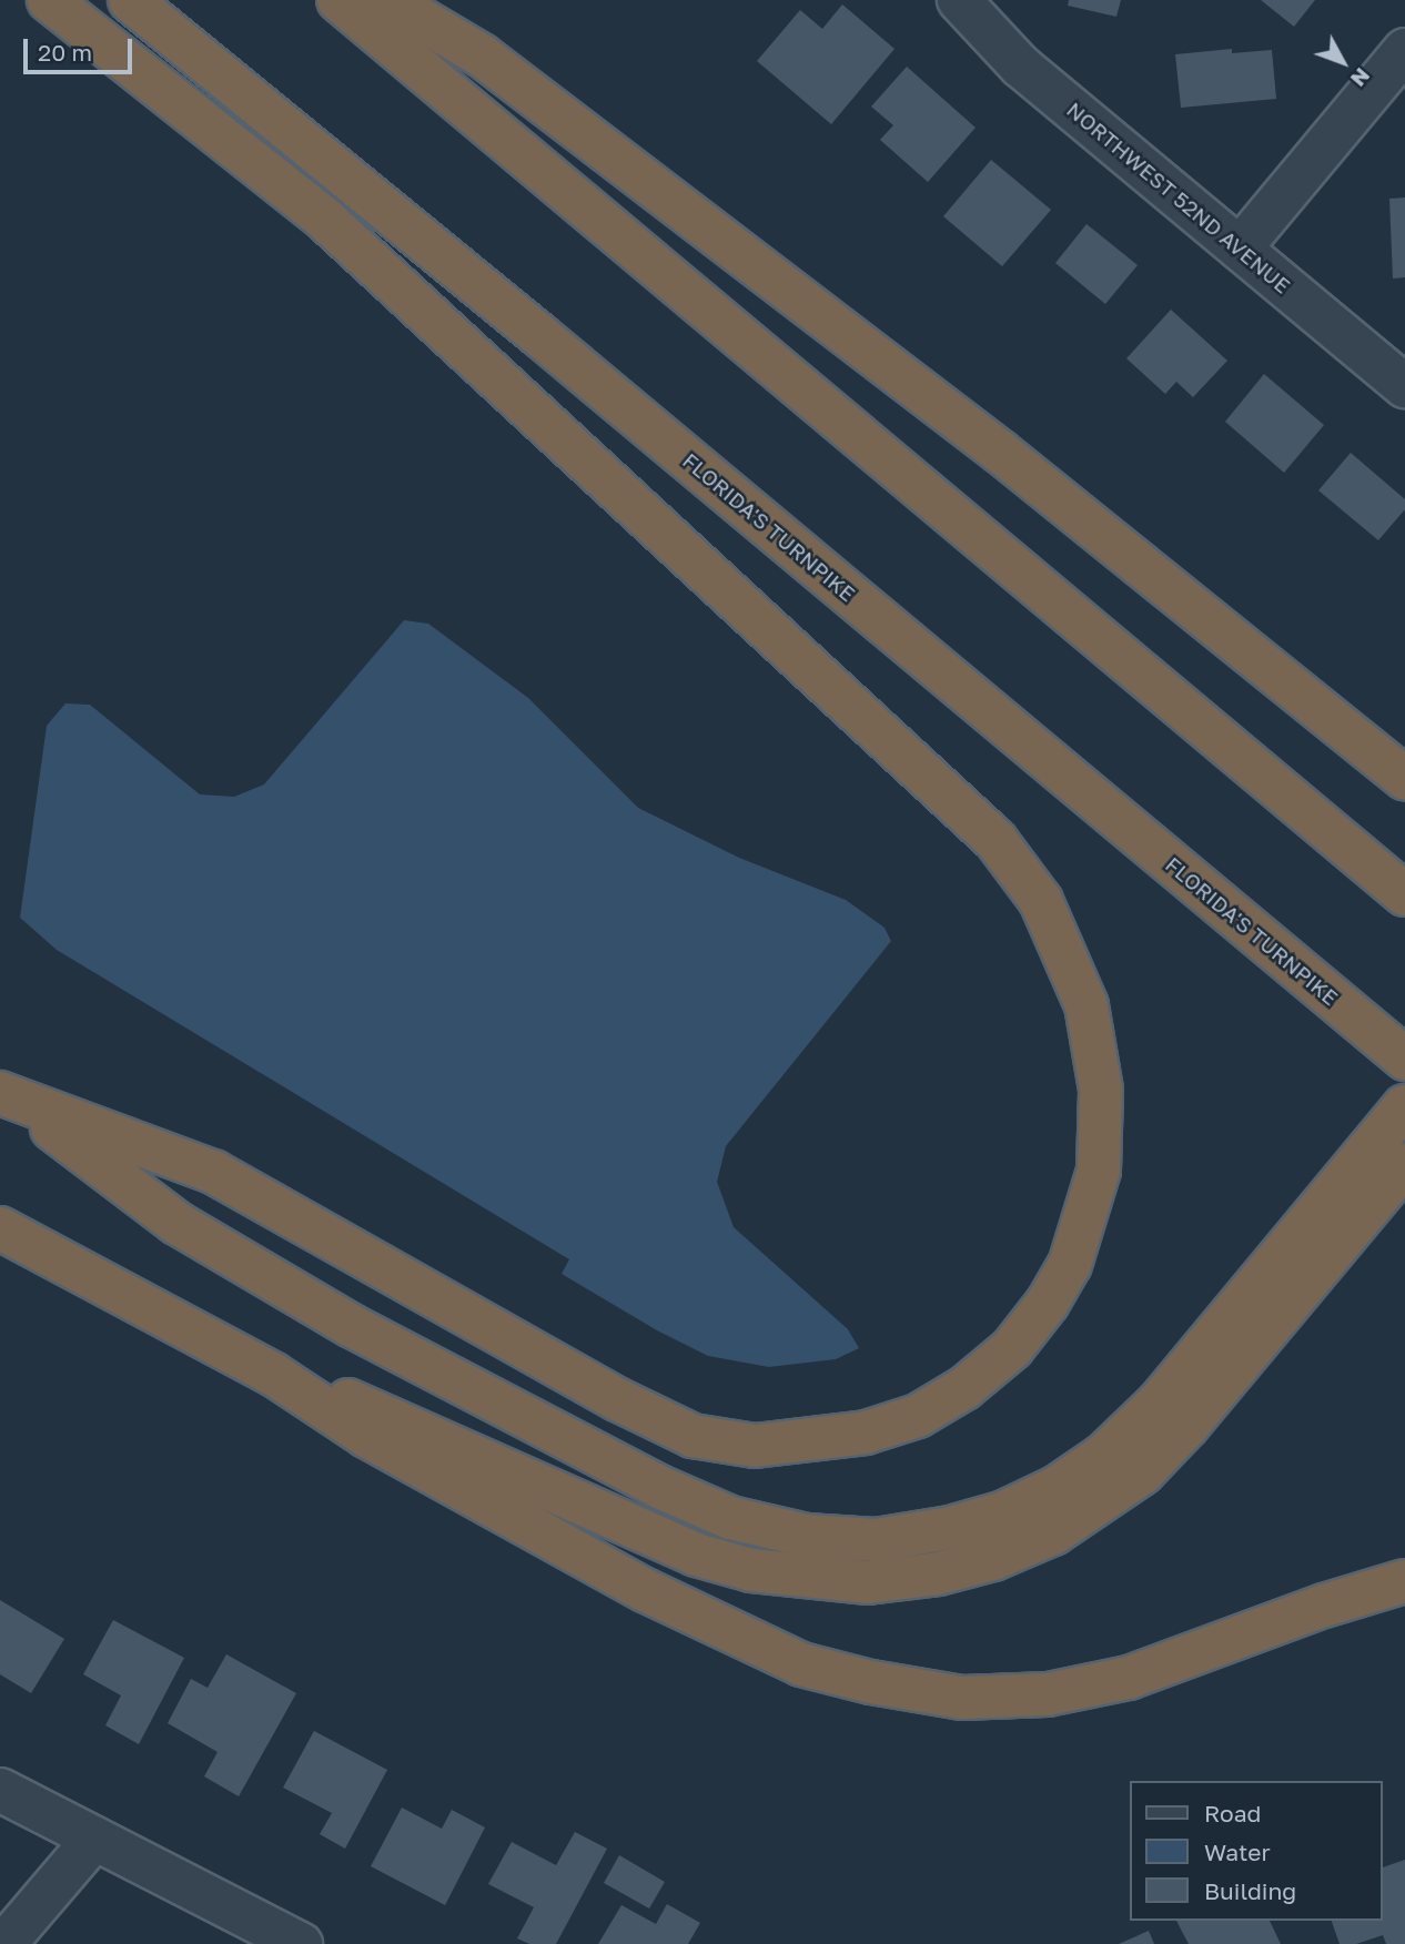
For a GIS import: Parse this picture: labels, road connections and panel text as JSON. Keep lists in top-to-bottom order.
{
  "streets": {
    "highway": ["FLORIDA'S TURNPIKE"],
    "street": ["NORTHWEST 52ND AVENUE"]
  },
  "legend": ["Road", "Water", "Building"],
  "scale_bar": "20 m",
  "north": "bottom right"
}
